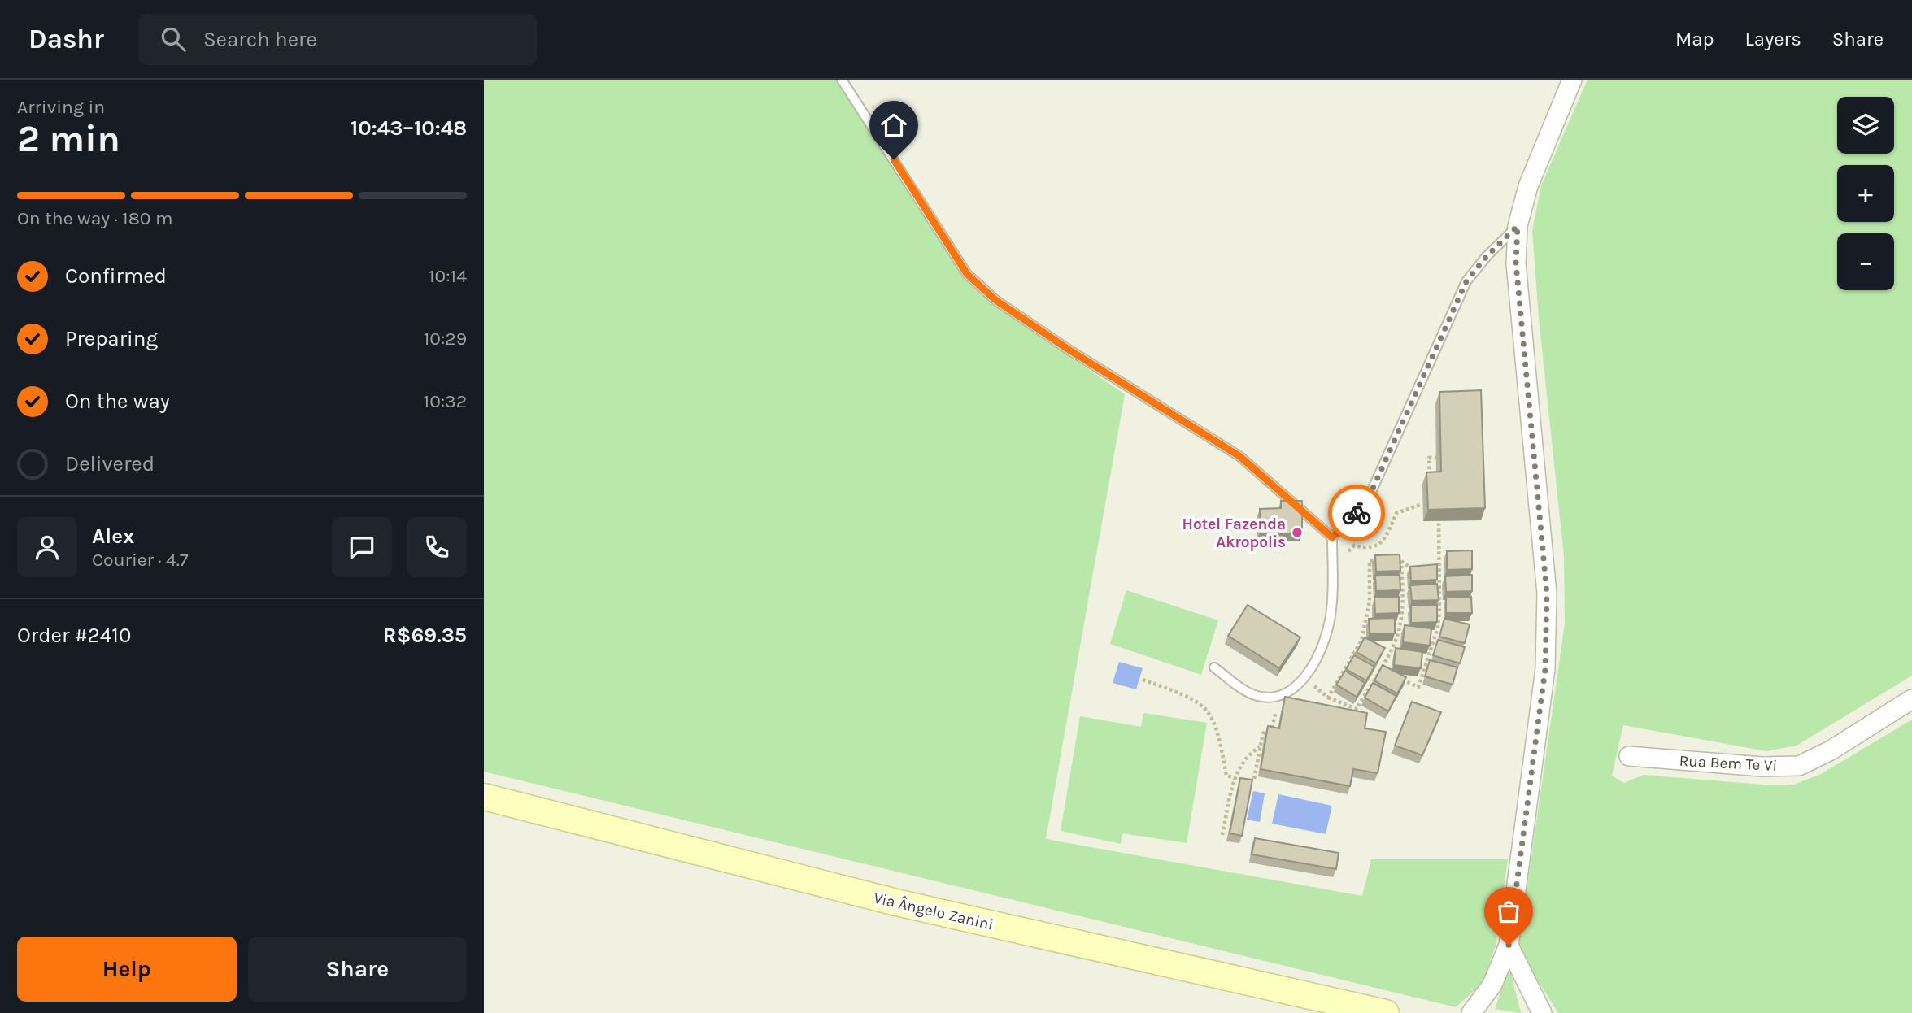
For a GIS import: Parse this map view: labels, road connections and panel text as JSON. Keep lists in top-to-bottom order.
{
  "streets": {
    "street": ["Rua Bem Te Vi", "Via Ângelo Zanini"]
  },
  "places": ["Hotel Fazenda Akropolis"],
  "page": {
    "header": "Dashr",
    "search": "Search here",
    "nav": ["Map", "Layers", "Share"],
    "heading": ["2 min", "Arriving in", "10:43–10:48"],
    "panel": [
      "Alex",
      "Courier · 4.7",
      "Order #2410",
      "R$69.35"
    ],
    "map_buttons": ["+", "−"],
    "bar": "On the way · 180 m",
    "list": [
      ["Confirmed", "10:14"],
      ["Preparing", "10:29"],
      ["On the way", "10:32"],
      "Delivered"
    ],
    "buttons": ["Help", "Share"]
  }
}
